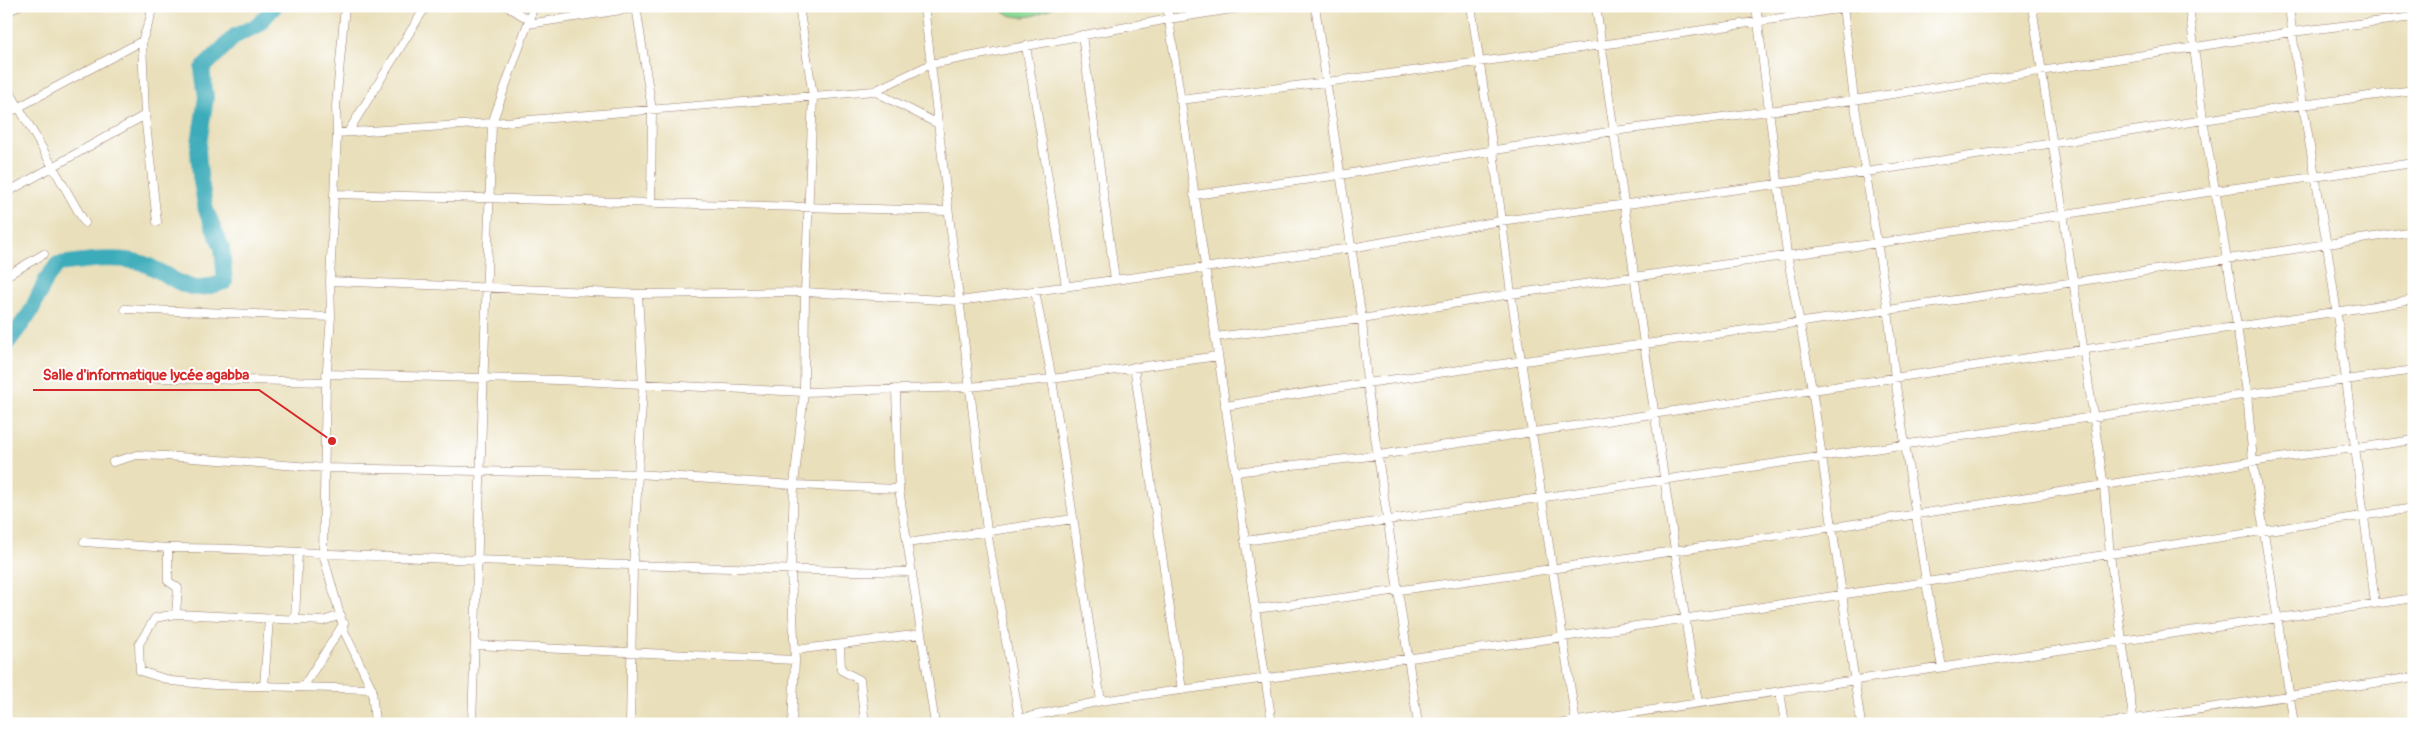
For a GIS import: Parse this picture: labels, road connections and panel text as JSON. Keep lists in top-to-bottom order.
{
  "places": ["Salle d'informatique lycée agabba"]
}
